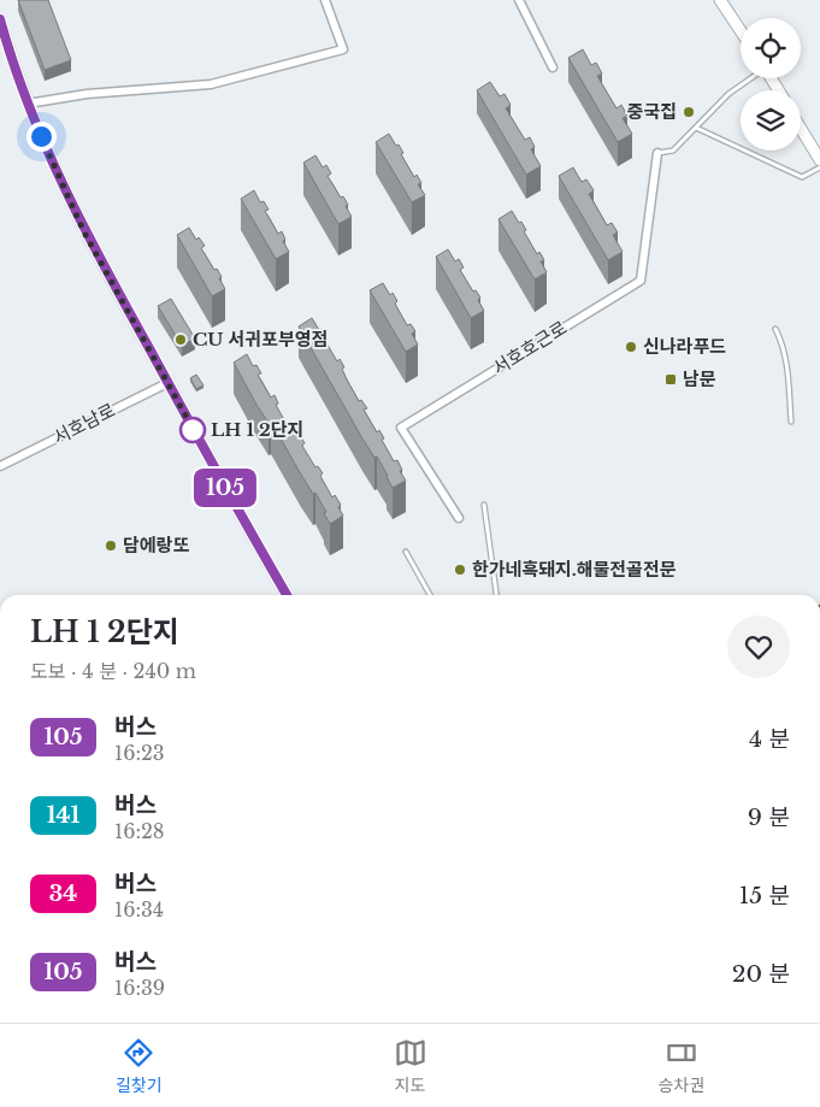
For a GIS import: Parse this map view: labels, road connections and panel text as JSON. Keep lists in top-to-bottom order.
{
  "streets": {
    "street": ["서호호근로", "서호남로"]
  },
  "places": {
    "other": [
      "중국집",
      "CU 서귀포부영점",
      "신나라푸드",
      "LH 1 2단지",
      "담에랑또",
      "한가네흑돼지.해물전골전문"
    ],
    "transit": ["남문"]
  },
  "lines": ["bus line 105"],
  "page": {
    "on_map": "105",
    "heading": ["LH 1 2단지", "도보 · 4 분 · 240 m"],
    "list": [
      {
        "mark": "105",
        "name": "버스",
        "note": "16:23",
        "value": "4 분"
      },
      {
        "mark": "141",
        "name": "버스",
        "note": "16:28",
        "value": "9 분"
      },
      {
        "mark": "34",
        "name": "버스",
        "note": "16:34",
        "value": "15 분"
      },
      {
        "mark": "105",
        "name": "버스",
        "note": "16:39",
        "value": "20 분"
      }
    ],
    "tabs": ["길찾기", "지도", "승차권"]
  }
}
